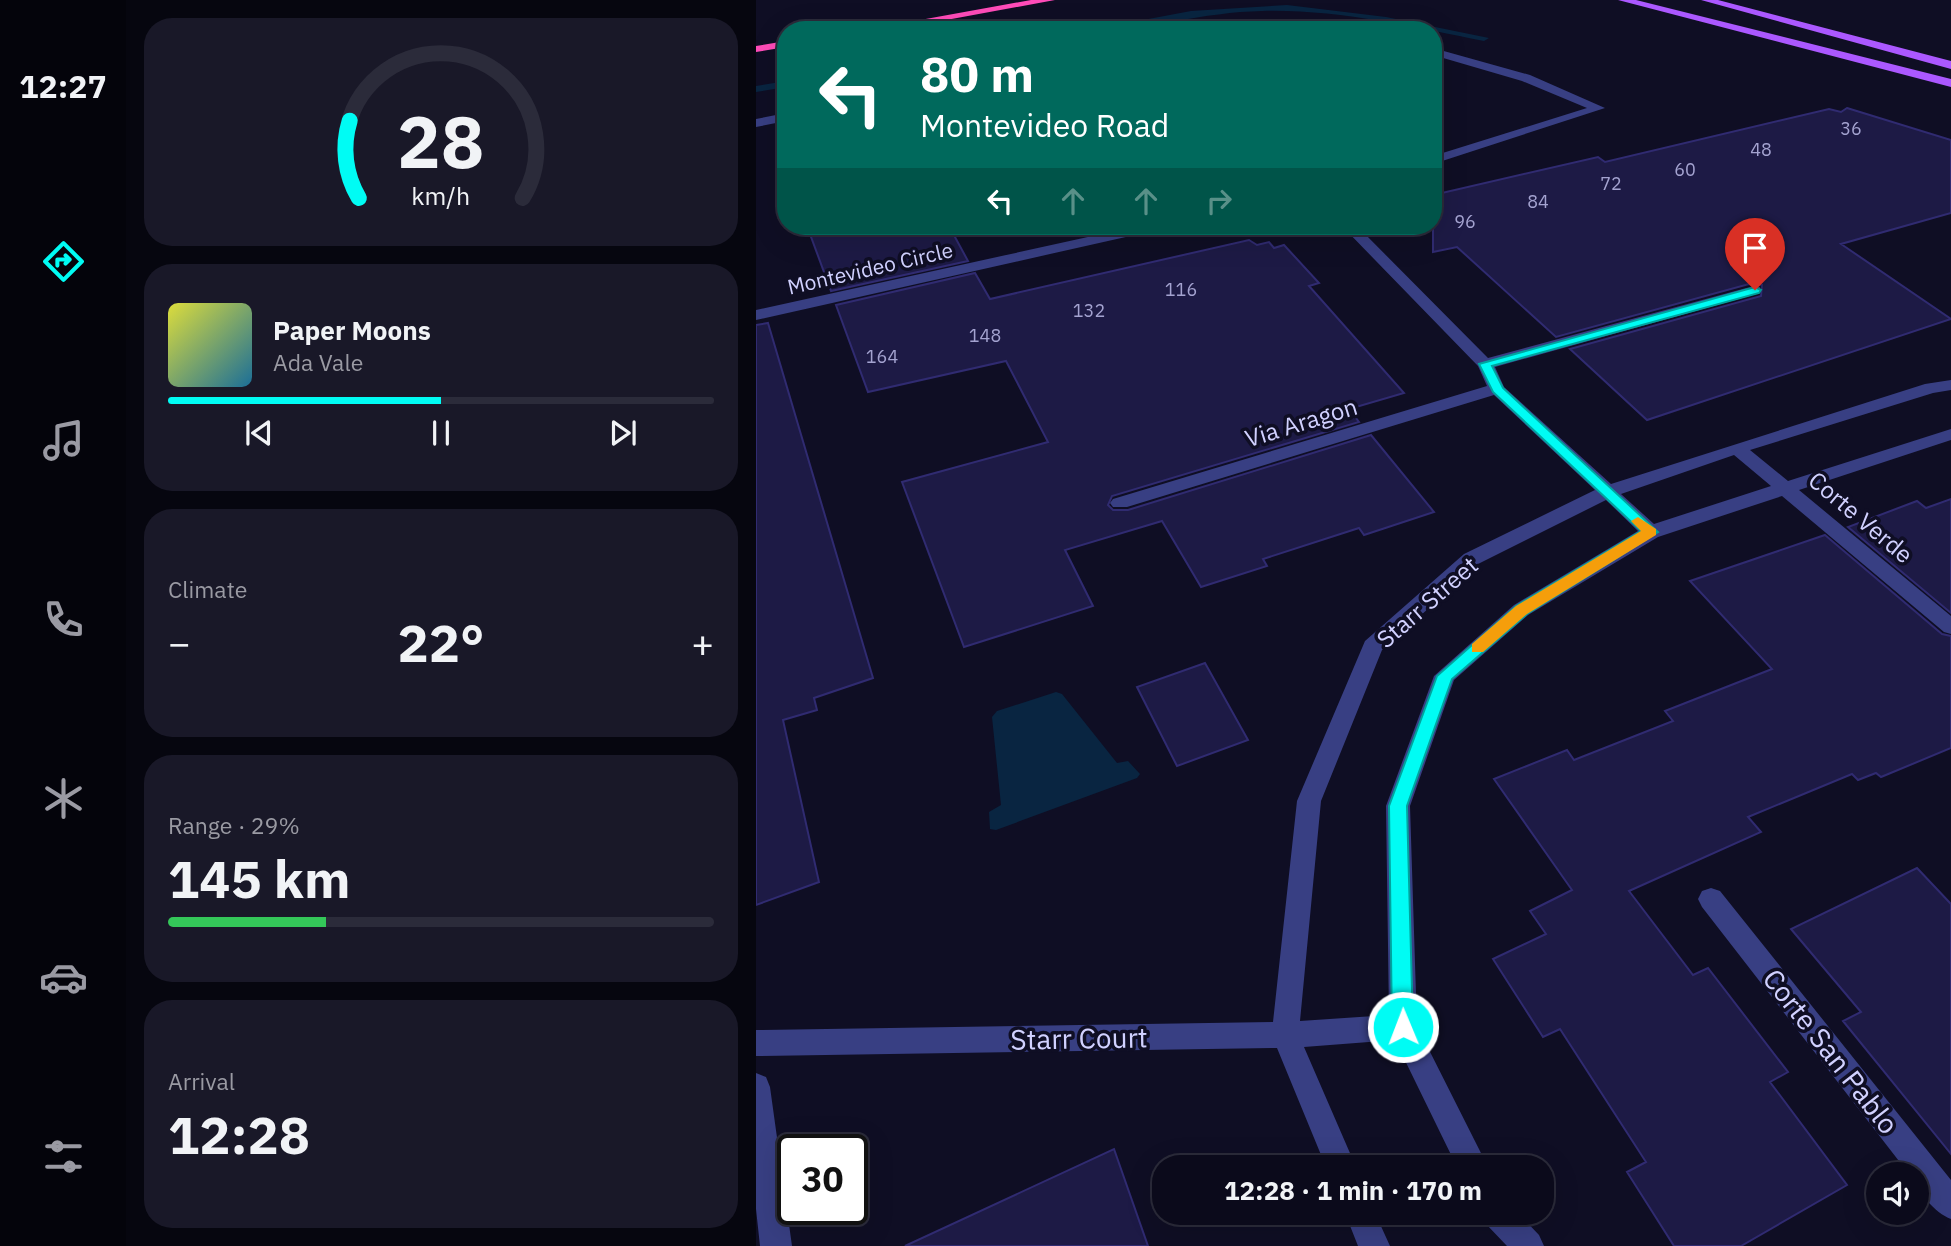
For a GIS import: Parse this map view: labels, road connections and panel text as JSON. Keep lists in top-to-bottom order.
{
  "streets": {
    "street": [
      "Montevideo Circle",
      "Via Aragon",
      "Corte Verde",
      "Starr Street",
      "Starr Court",
      "Corte San Pablo"
    ]
  },
  "crossings": [
    ["Corte Verde", "Starr Street"],
    ["Starr Street", "Starr Court"]
  ],
  "house_numbers": [
    "36",
    "48",
    "60",
    "72",
    "84",
    "96",
    "116",
    "132",
    "148",
    "164"
  ],
  "page": {
    "tabs": "12:27",
    "turn": ["80 m", "Montevideo Road"],
    "song": ["Paper Moons", "Ada Vale"],
    "tile": [
      "Climate",
      ["Range · 29%", "145 km"],
      ["Arrival", "12:28"]
    ],
    "heat": ["−", "22°", "+"],
    "limit": "30",
    "trip": "12:28 · 1 min · 170 m",
    "gauge": ["28", "km/h"]
  }
}
